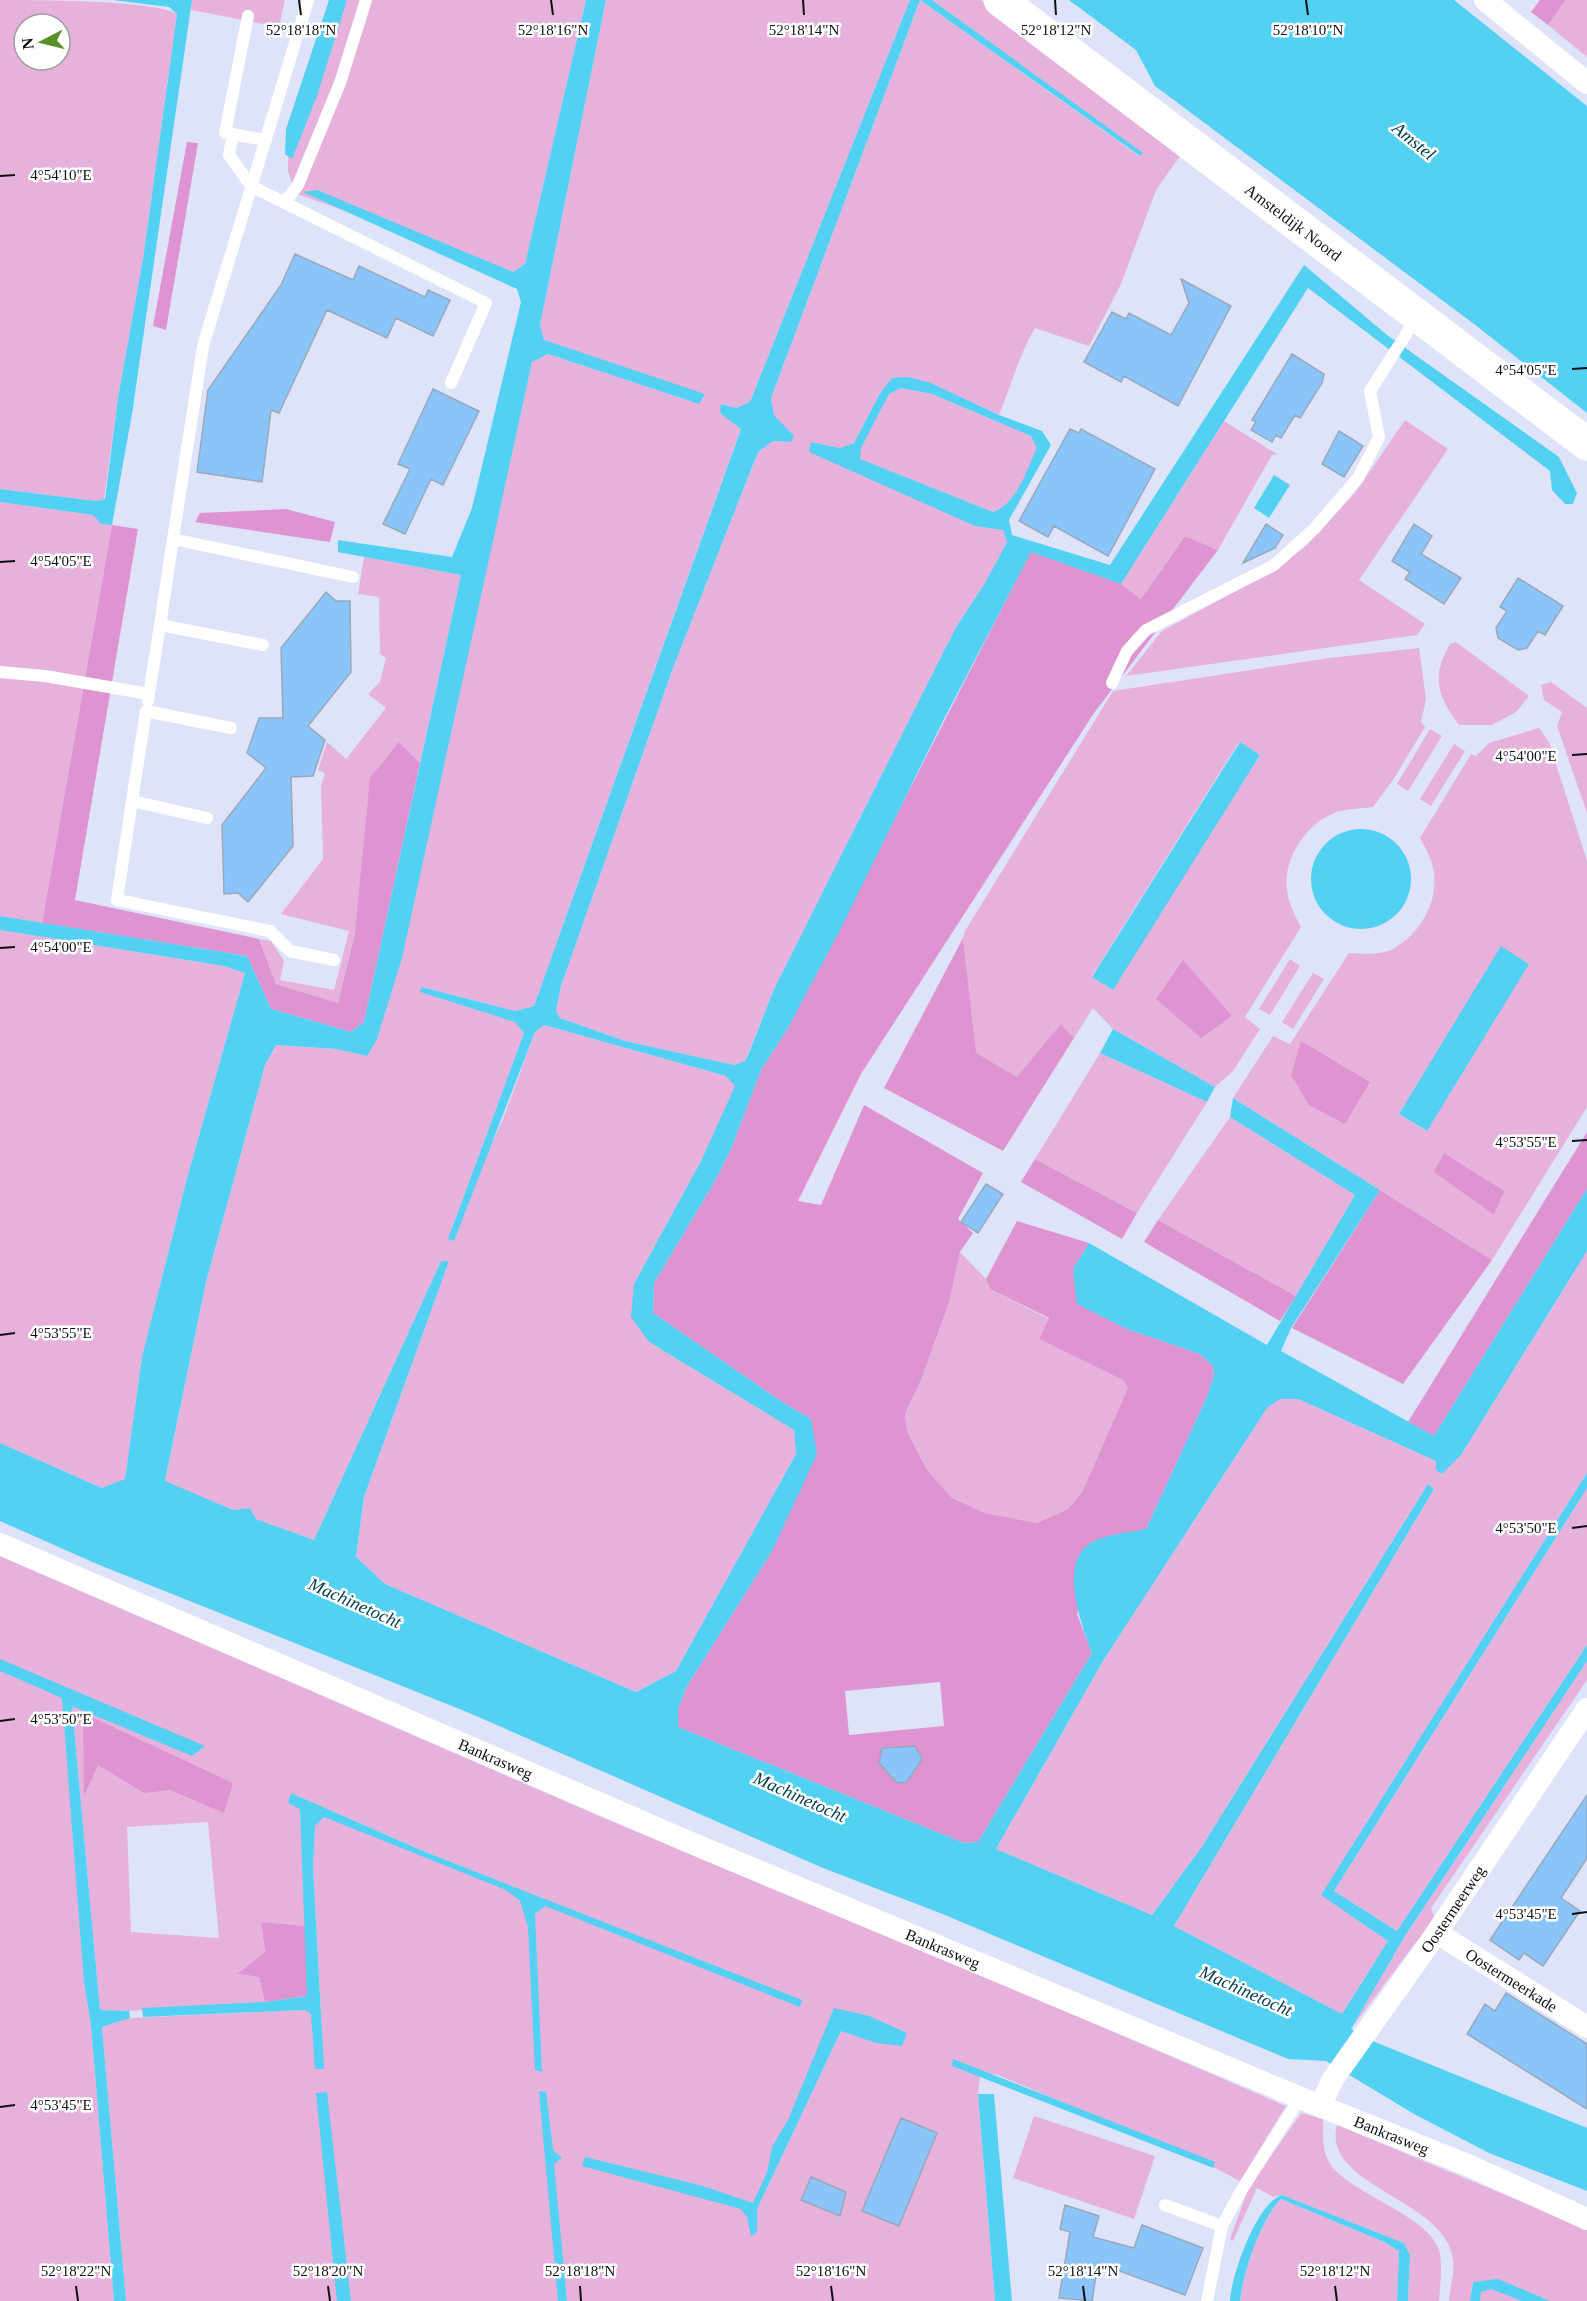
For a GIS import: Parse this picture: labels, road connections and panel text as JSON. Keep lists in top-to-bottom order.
{
  "streets": {
    "street": [
      "Amsteldijk Noord",
      "Bankrasweg",
      "Oostermeerweg",
      "Oostermeerkade"
    ]
  },
  "crossings": [
    ["Bankrasweg", "Oostermeerweg"],
    ["Oostermeerweg", "Oostermeerkade"]
  ],
  "water": ["Amstel", "Machinetocht"],
  "north": "left",
  "coordinates": [
    "52°18'18\"N",
    "52°18'16\"N",
    "52°18'14\"N",
    "52°18'12\"N",
    "52°18'10\"N",
    "4°54'10\"E",
    "4°54'05\"E",
    "4°54'00\"E",
    "4°53'55\"E",
    "4°53'50\"E",
    "4°53'45\"E",
    "52°18'22\"N",
    "52°18'20\"N"
  ]
}
